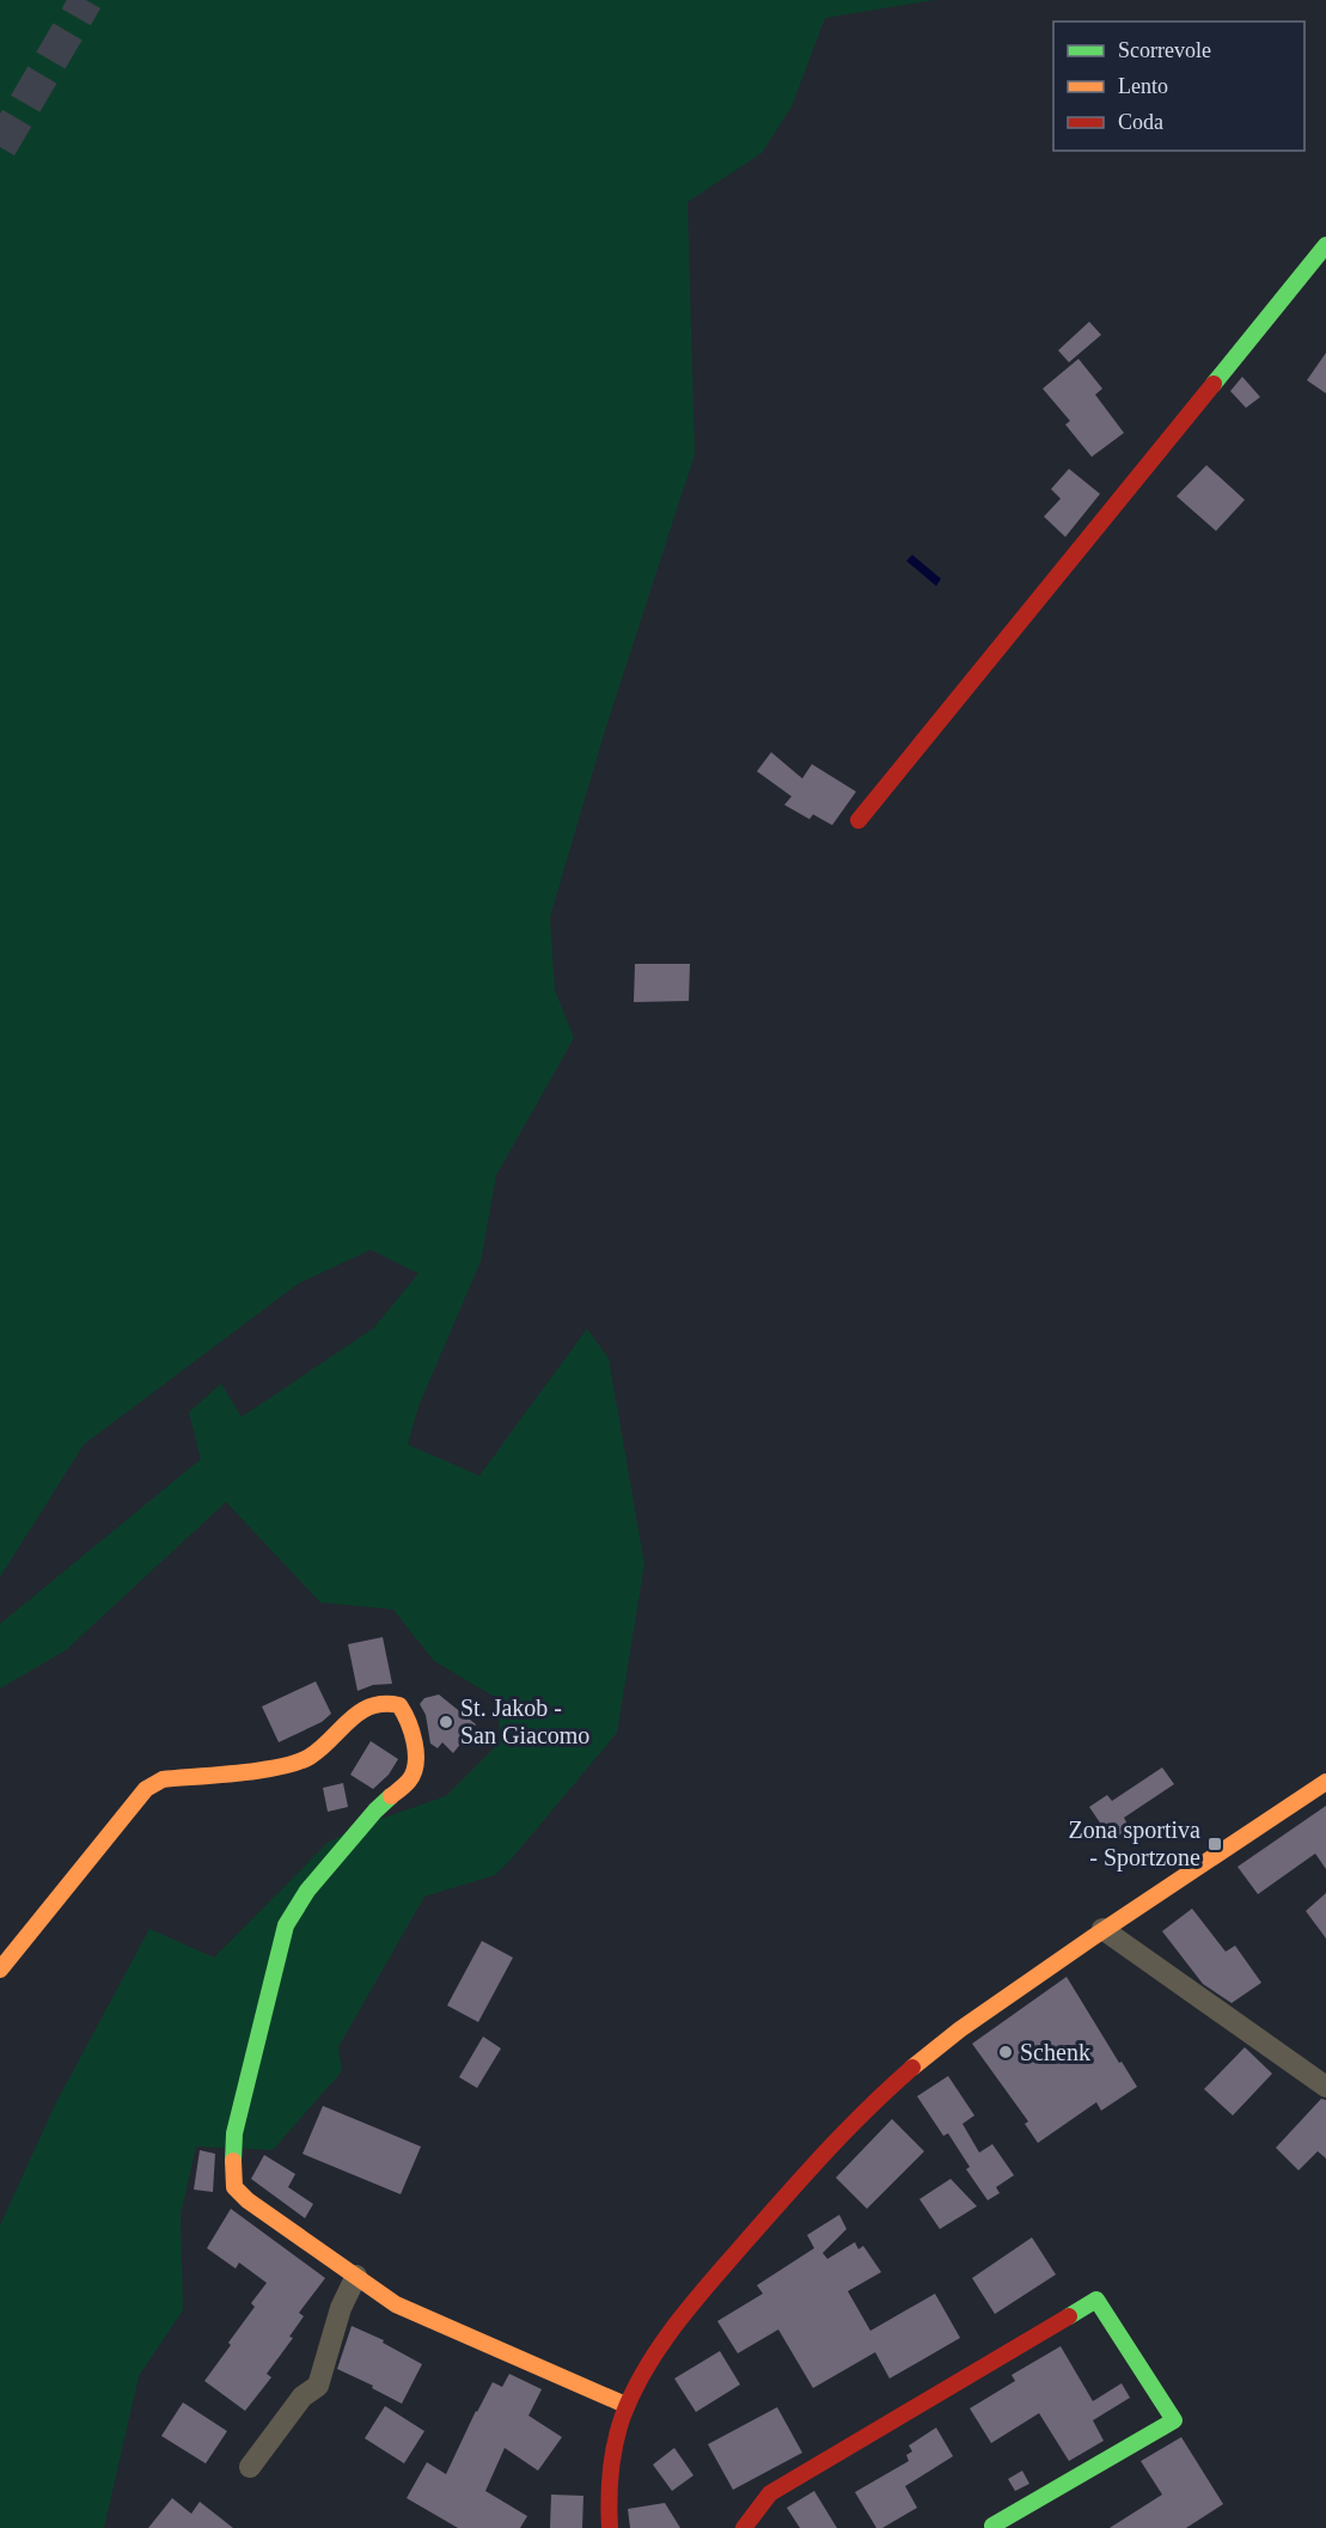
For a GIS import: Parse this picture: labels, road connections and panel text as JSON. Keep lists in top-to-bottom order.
{
  "places": {
    "other": ["St. Jakob - San Giacomo", "Schenk"],
    "transit": ["Zona sportiva - Sportzone"]
  },
  "legend": ["Scorrevole", "Lento", "Coda"]
}
